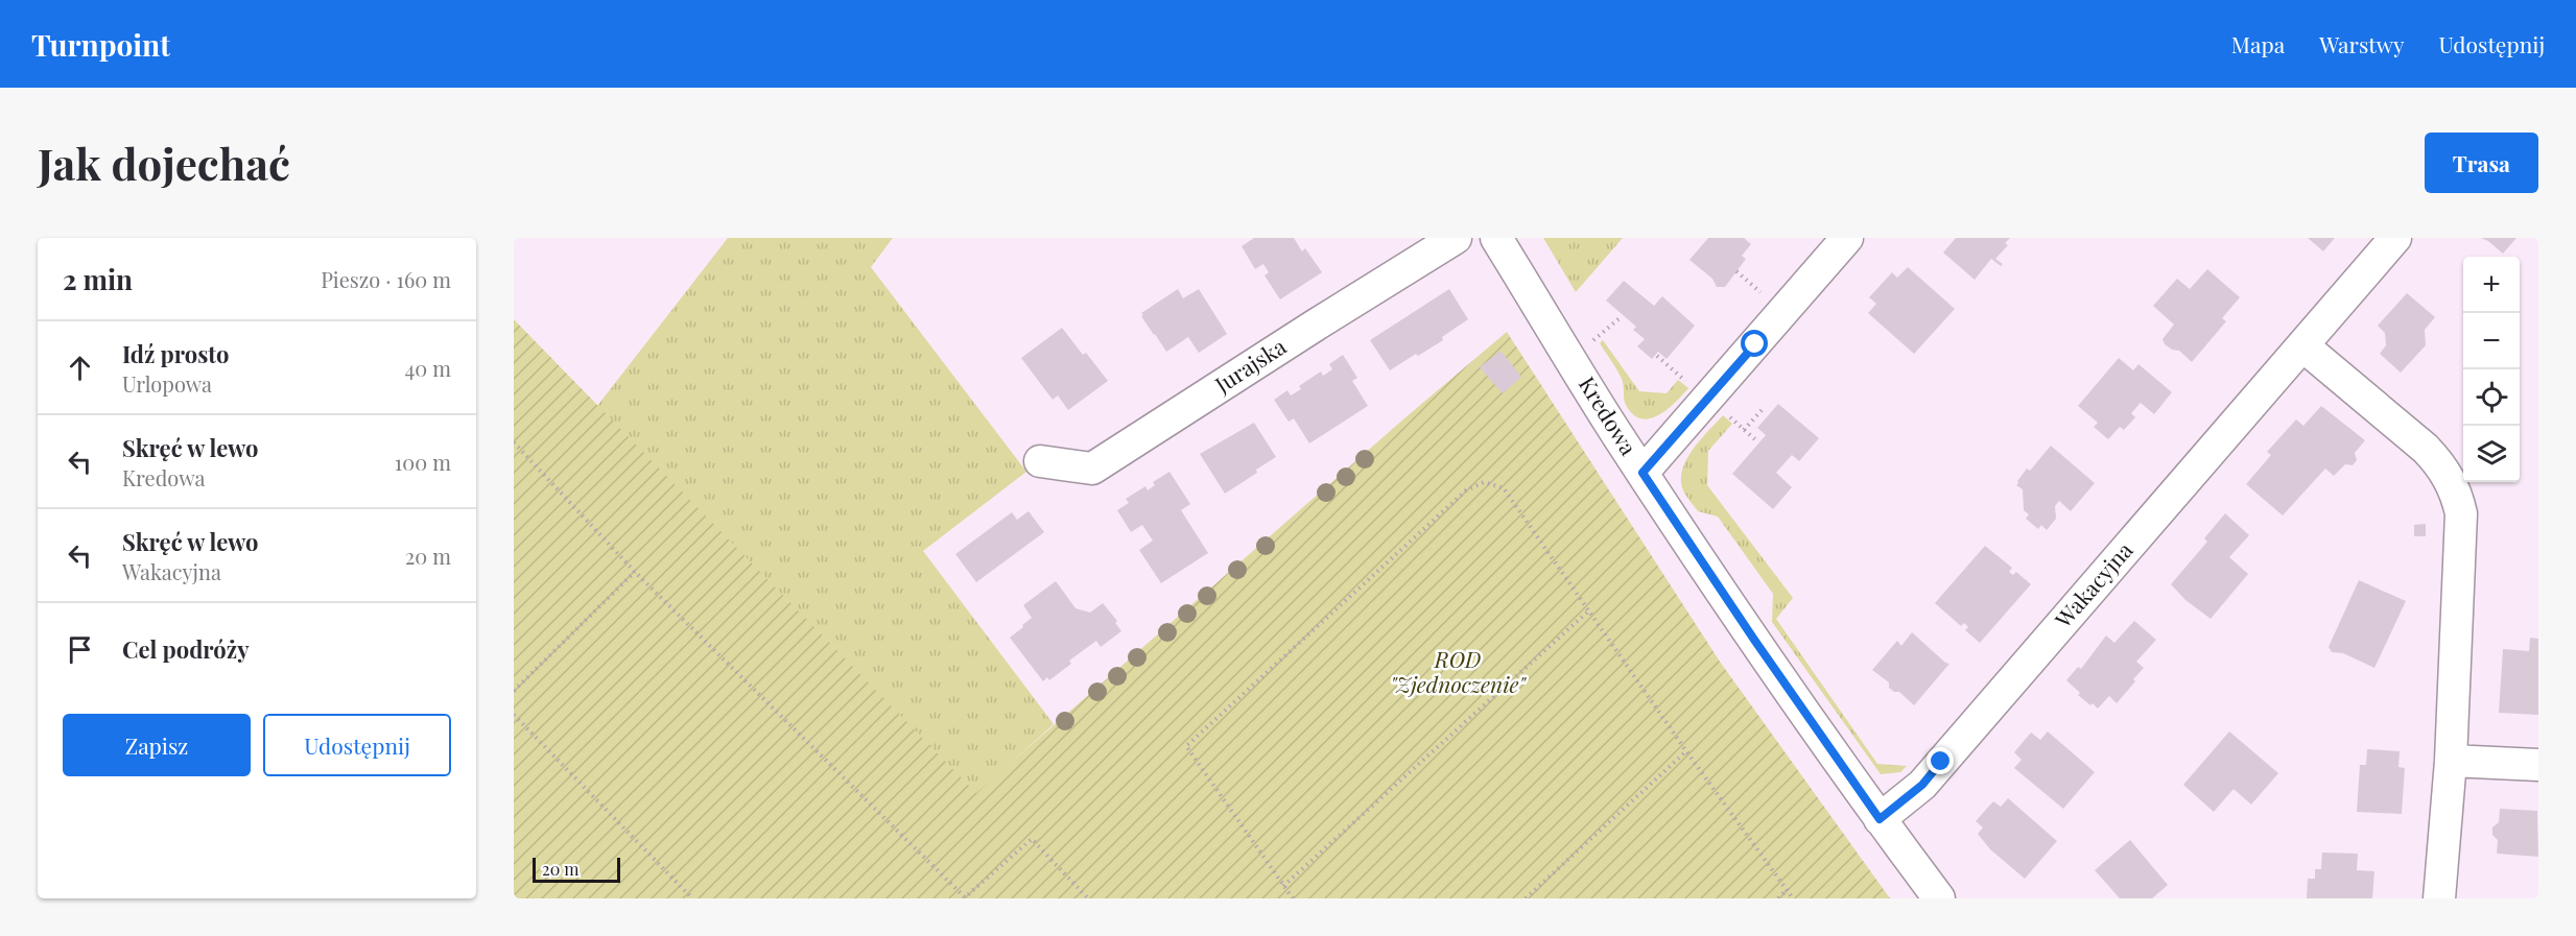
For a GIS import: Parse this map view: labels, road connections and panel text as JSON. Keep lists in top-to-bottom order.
{
  "streets": {
    "street": ["Jurajska", "Kredowa", "Wakacyjna"]
  },
  "crossings": [
    ["Kredowa", "Wakacyjna"]
  ],
  "parks": ["ROD \"Zjednoczenie\""],
  "scale_bar": "20 m",
  "page": {
    "header": "Turnpoint",
    "nav": ["Mapa", "Warstwy", "Udostępnij"],
    "buttons": [
      "Trasa",
      ["Zapisz", "Udostępnij"]
    ],
    "title": "Jak dojechać",
    "heading": ["2 min", "Pieszo · 160 m"],
    "map_buttons": ["+", "−"],
    "list": [
      ["Idź prosto", "Urlopowa", "40 m"],
      ["Skręć w lewo", "Kredowa", "100 m"],
      ["Skręć w lewo", "Wakacyjna", "20 m"],
      "Cel podróży"
    ],
    "scale": "20 m"
  }
}
